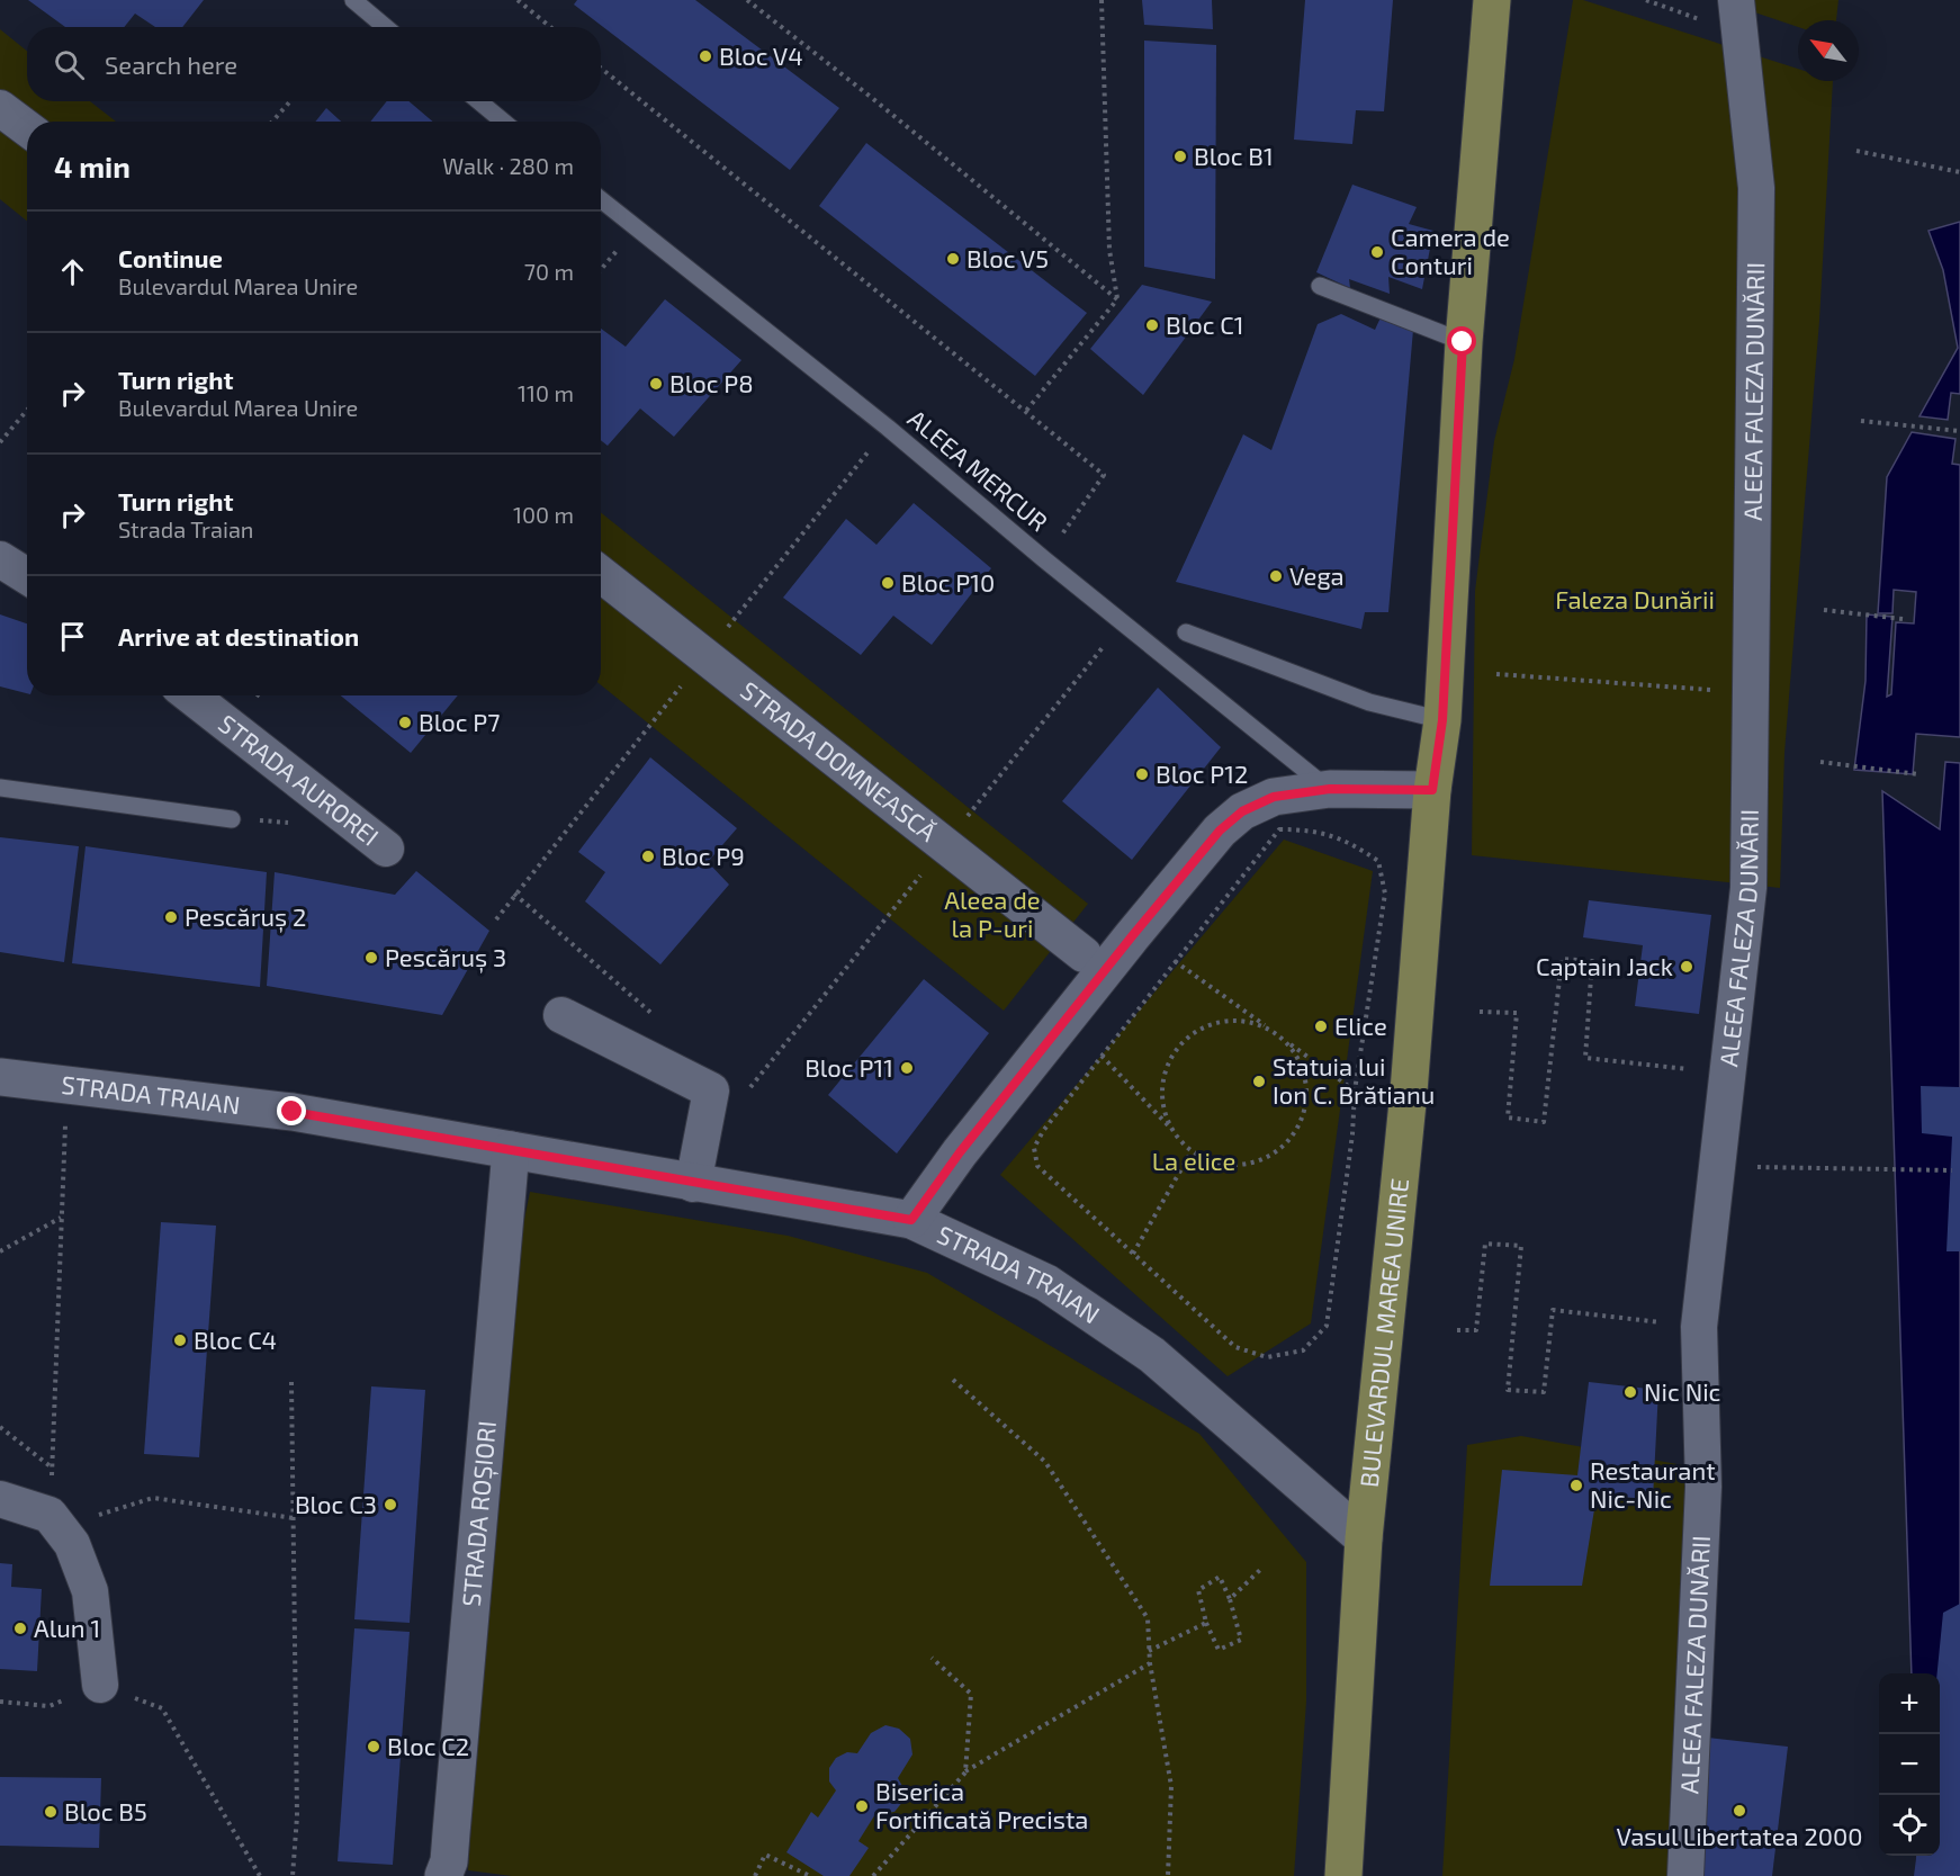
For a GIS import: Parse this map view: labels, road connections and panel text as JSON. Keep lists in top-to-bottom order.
{
  "streets": {
    "main road": ["STRADA TRAIAN", "BULEVARDUL MAREA UNIRE", "STRADA ROȘIORI"],
    "street": ["ALEEA FALEZA DUNĂRII", "STRADA DOMNEASCĂ", "STRADA AUROREI"],
    "lane": ["ALEEA MERCUR"]
  },
  "crossings": [
    ["STRADA TRAIAN", "BULEVARDUL MAREA UNIRE"],
    ["STRADA TRAIAN", "STRADA ROȘIORI"]
  ],
  "parks": ["Faleza Dunării", "Aleea de la P-uri", "La elice"],
  "places": [
    "Bloc V4",
    "Bloc B1",
    "Camera de Conturi",
    "Bloc V5",
    "Bloc C1",
    "Bloc P8",
    "Vega",
    "Bloc P10",
    "Bloc P7",
    "Bloc P12",
    "Bloc P9",
    "Pescăruș 2",
    "Pescăruș 3",
    "Captain Jack",
    "Elice",
    "Bloc P11",
    "Statuia lui Ion C. Brătianu",
    "Bloc C4",
    "Nic Nic",
    "Restaurant Nic-Nic",
    "Bloc C3",
    "Alun 1",
    "Bloc C2",
    "Biserica Fortificată Precista",
    "Vasul Libertatea 2000",
    "Bloc B5"
  ],
  "north": "top left",
  "page": {
    "search": "Search here",
    "heading": ["4 min", "Walk · 280 m"],
    "list": [
      ["Continue", "Bulevardul Marea Unire", "70 m"],
      ["Turn right", "Bulevardul Marea Unire", "110 m"],
      ["Turn right", "Strada Traian", "100 m"],
      "Arrive at destination"
    ],
    "map_buttons": ["+", "−"]
  }
}
